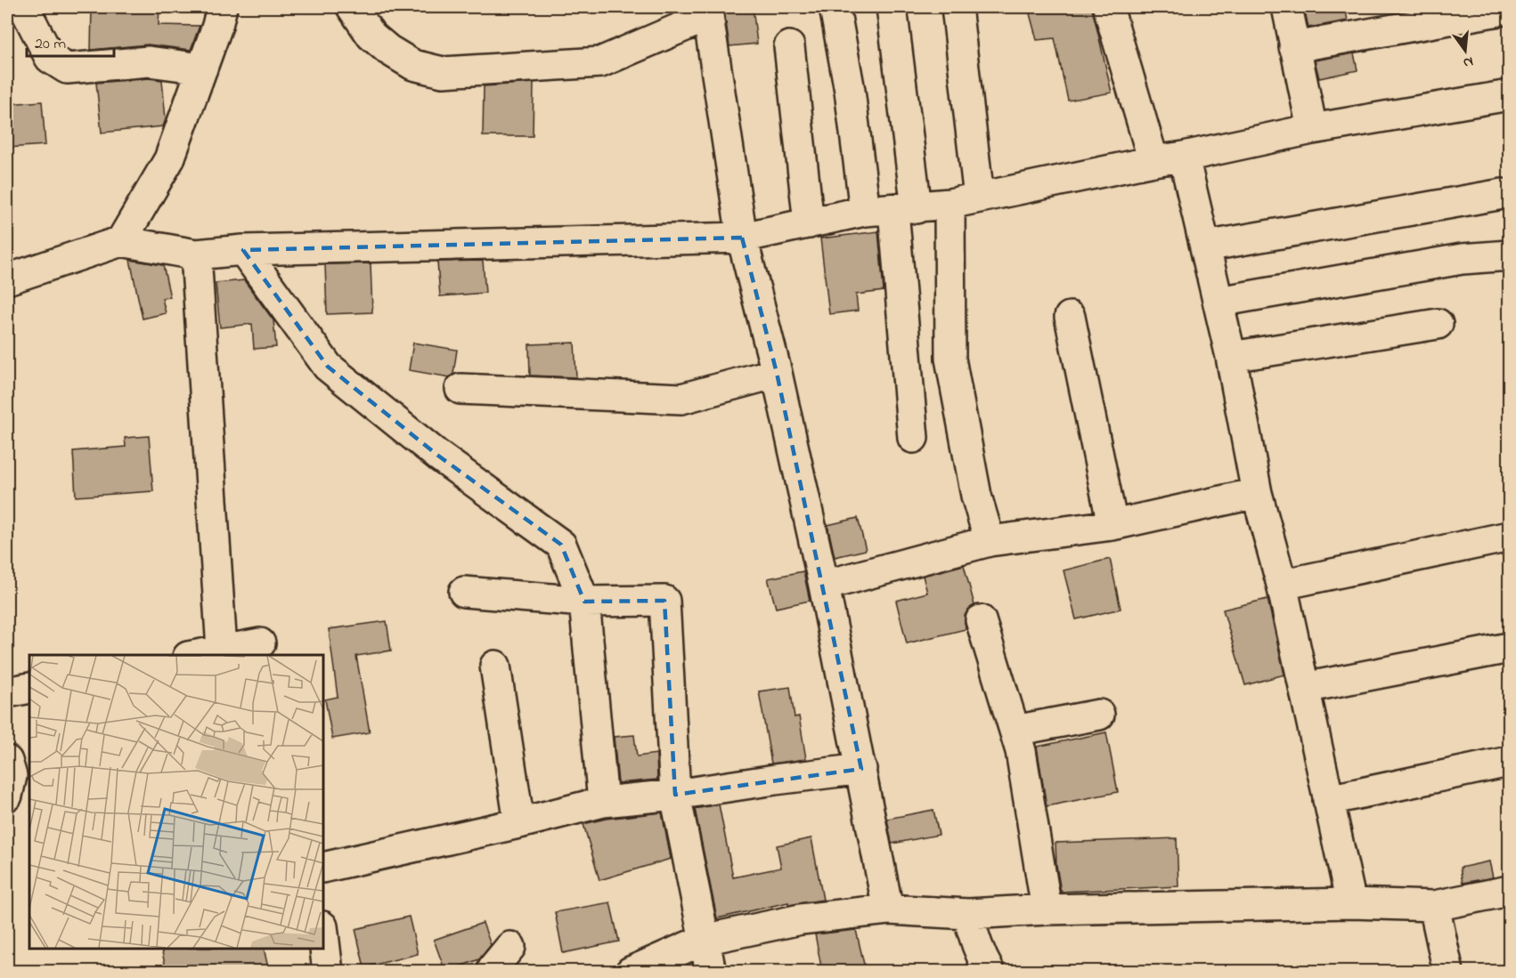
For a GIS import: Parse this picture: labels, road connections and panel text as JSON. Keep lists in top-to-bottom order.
{
  "scale_bar": "20 m",
  "north": "bottom"
}
